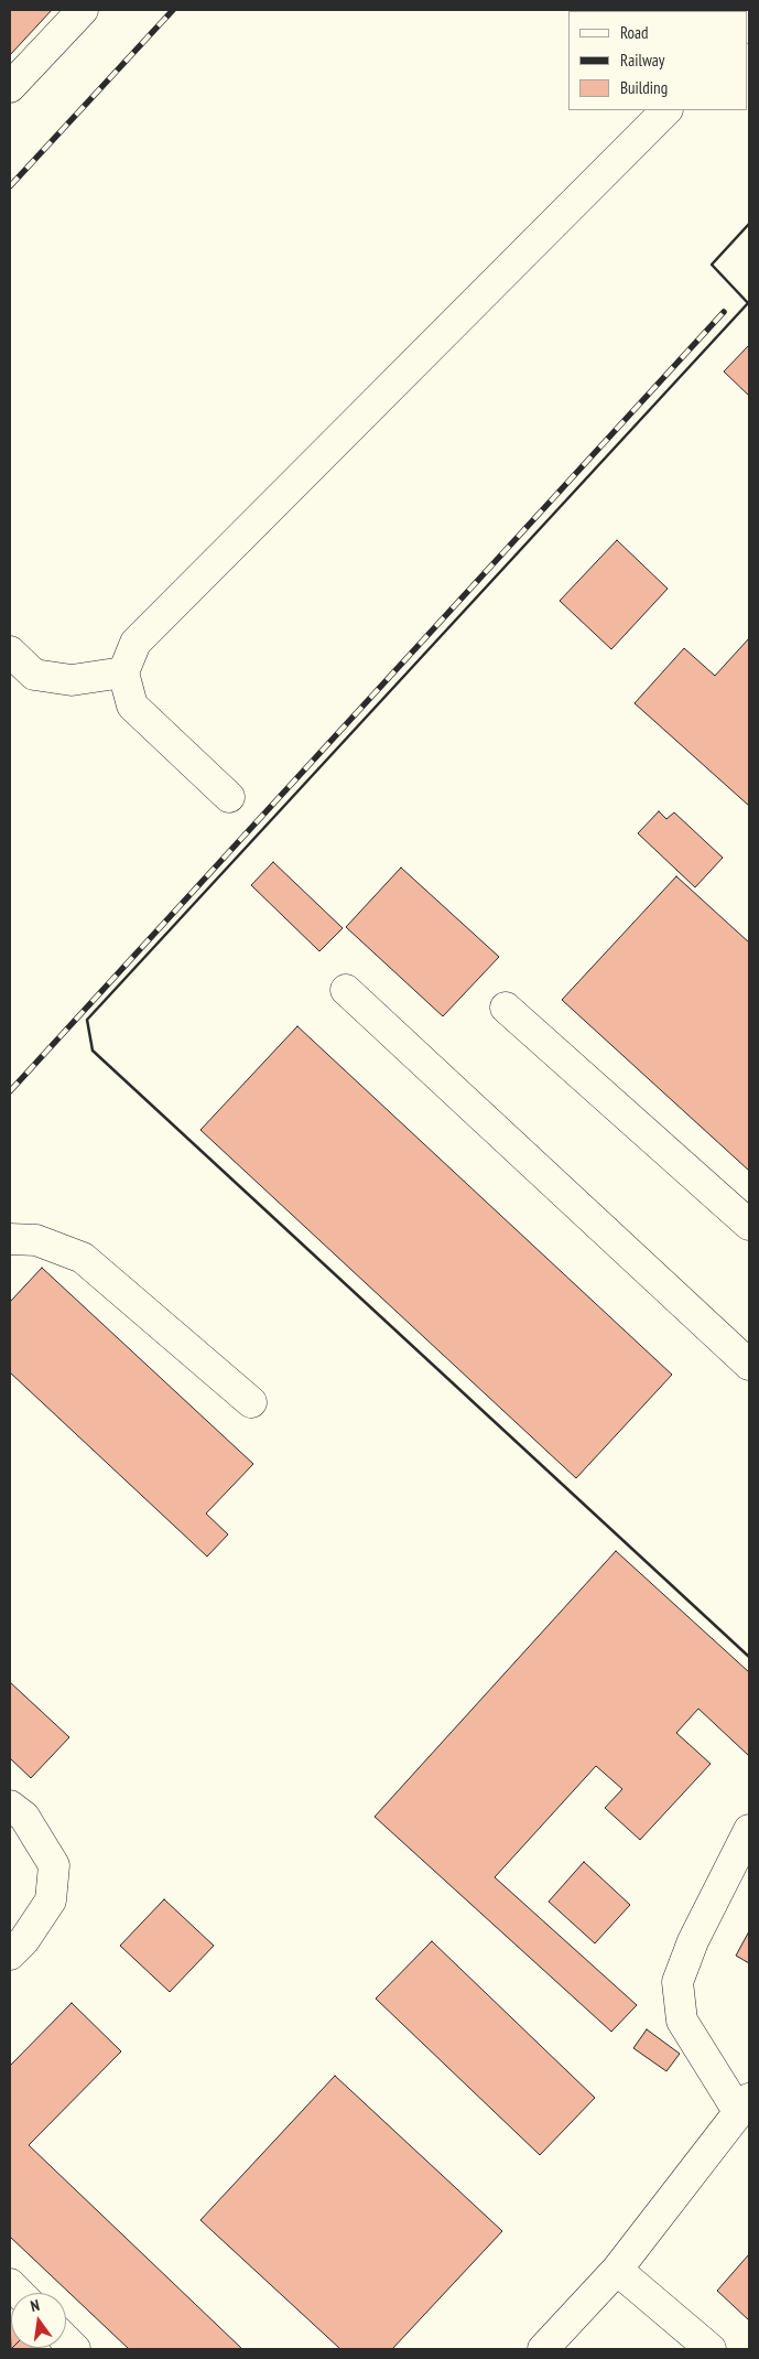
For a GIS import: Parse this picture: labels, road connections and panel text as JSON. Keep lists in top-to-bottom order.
{
  "legend": ["Road", "Railway", "Building"],
  "north": "top"
}
